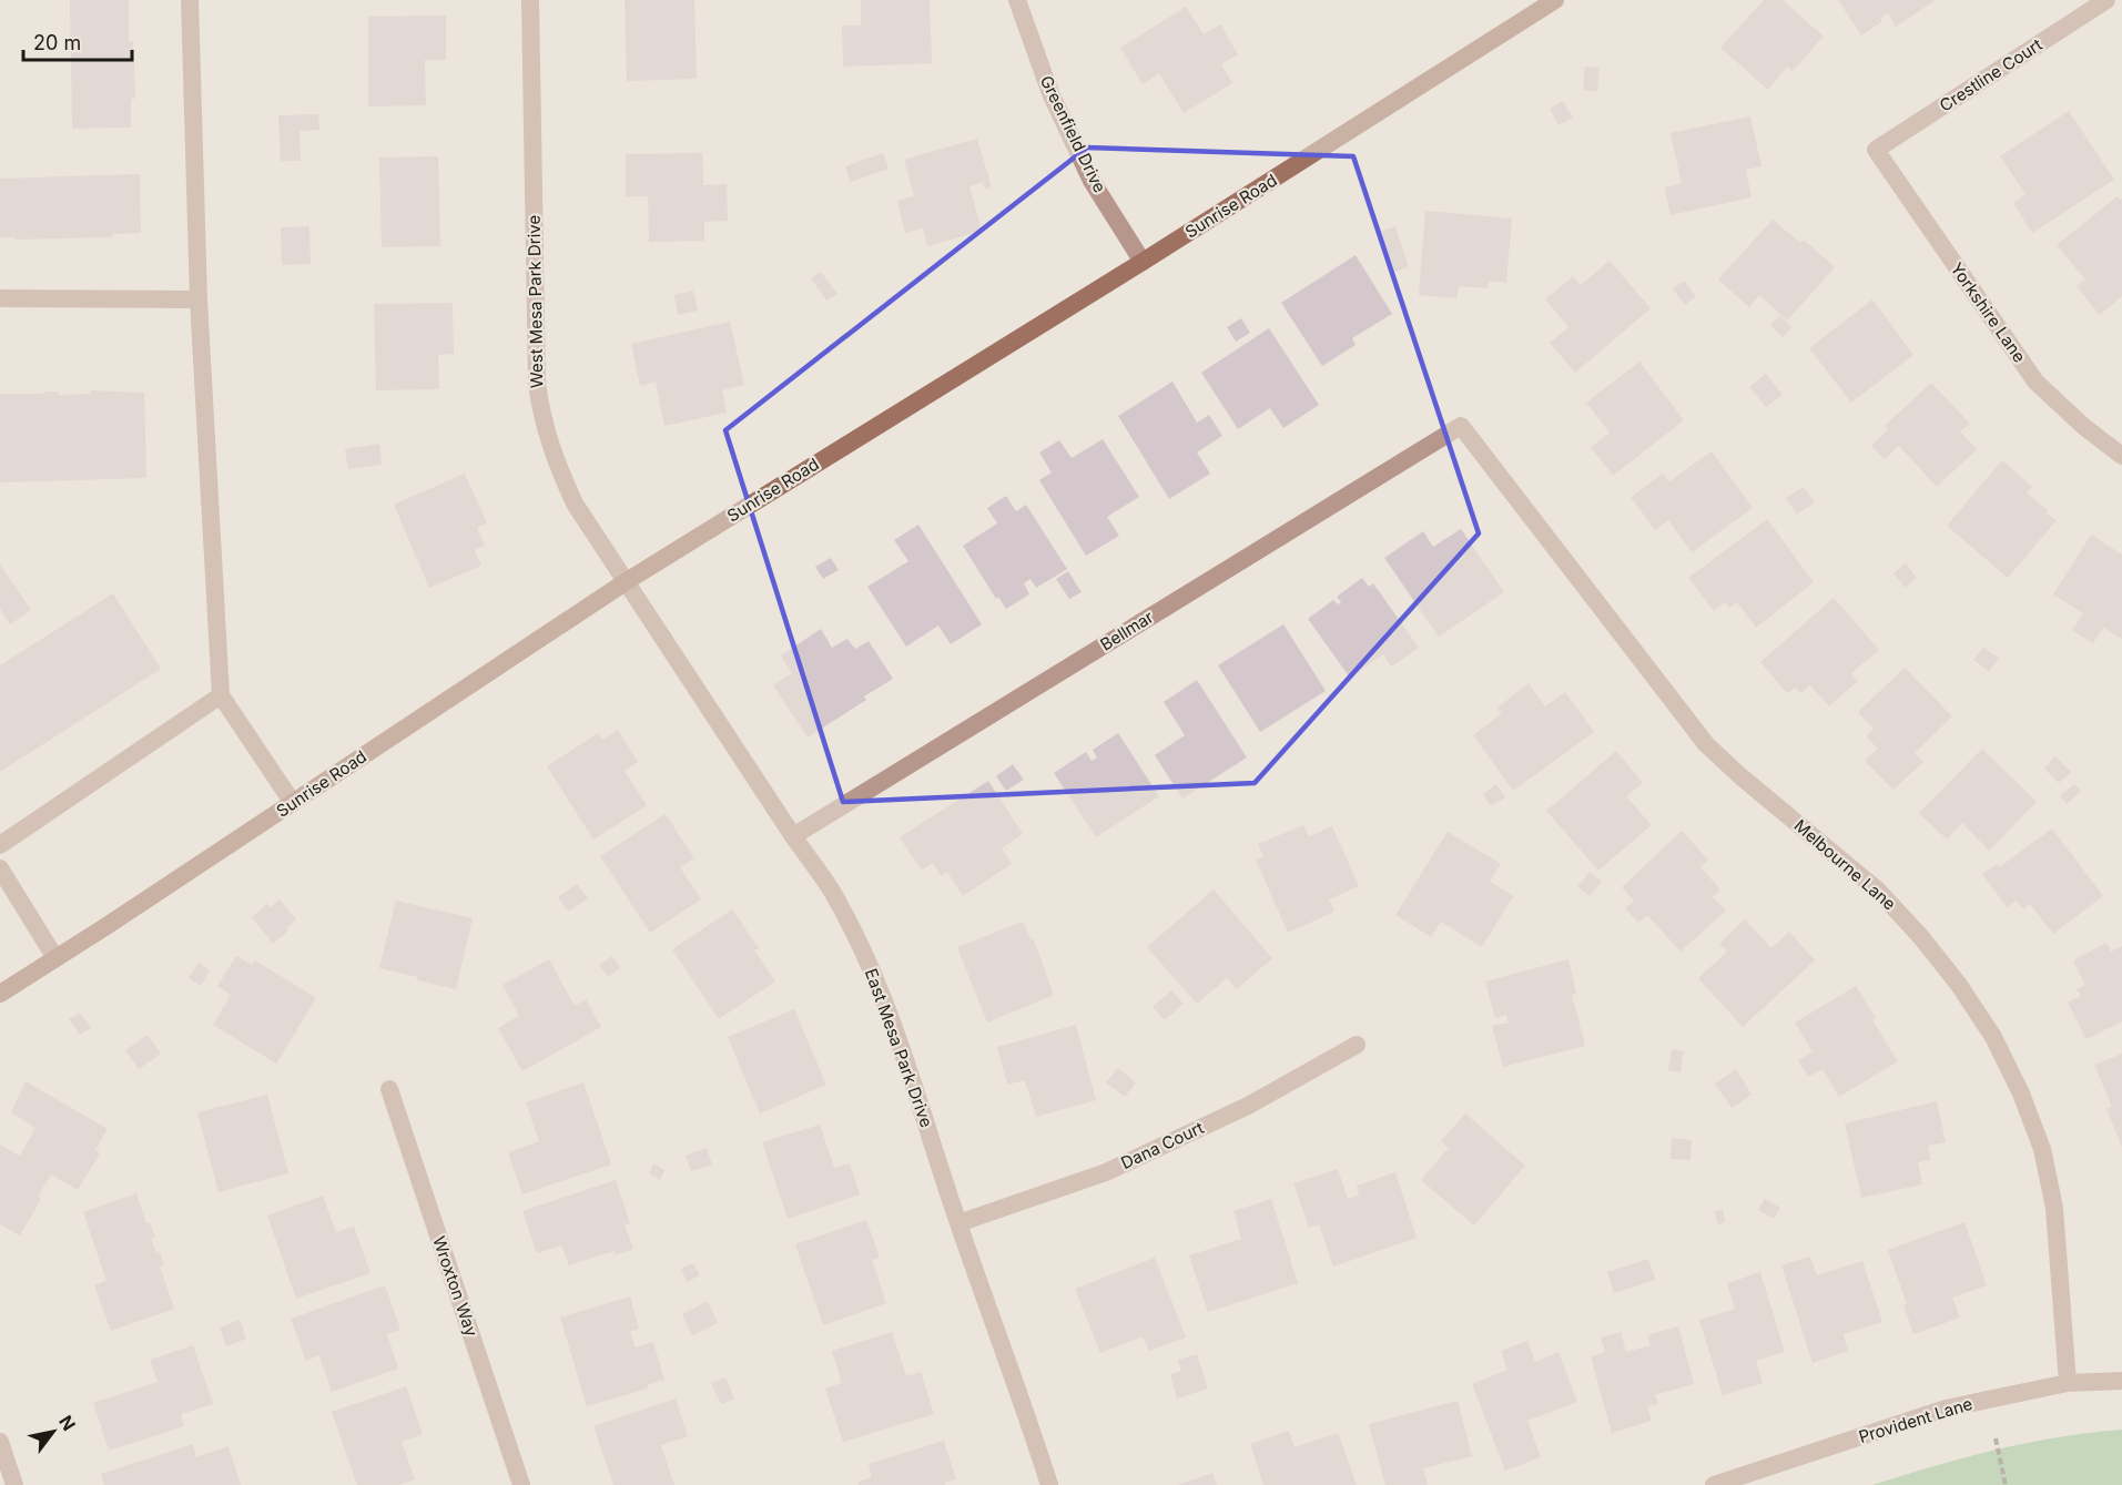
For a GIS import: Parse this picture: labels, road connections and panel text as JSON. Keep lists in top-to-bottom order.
{
  "streets": {
    "main road": ["Sunrise Road"],
    "street": [
      "Crestline Court",
      "Greenfield Drive",
      "West Mesa Park Drive",
      "Yorkshire Lane",
      "Bellmar",
      "Melbourne Lane",
      "East Mesa Park Drive",
      "Dana Court",
      "Wroxton Way",
      "Provident Lane"
    ]
  },
  "crossings": [
    ["Crestline Court", "Yorkshire Lane"],
    ["Greenfield Drive", "Sunrise Road"],
    ["Sunrise Road", "West Mesa Park Drive"],
    ["Sunrise Road", "East Mesa Park Drive"],
    ["West Mesa Park Drive", "East Mesa Park Drive"],
    ["Bellmar", "Melbourne Lane"],
    ["Bellmar", "East Mesa Park Drive"],
    ["Melbourne Lane", "Provident Lane"],
    ["East Mesa Park Drive", "Dana Court"]
  ],
  "scale_bar": "20 m",
  "north": "top right"
}
